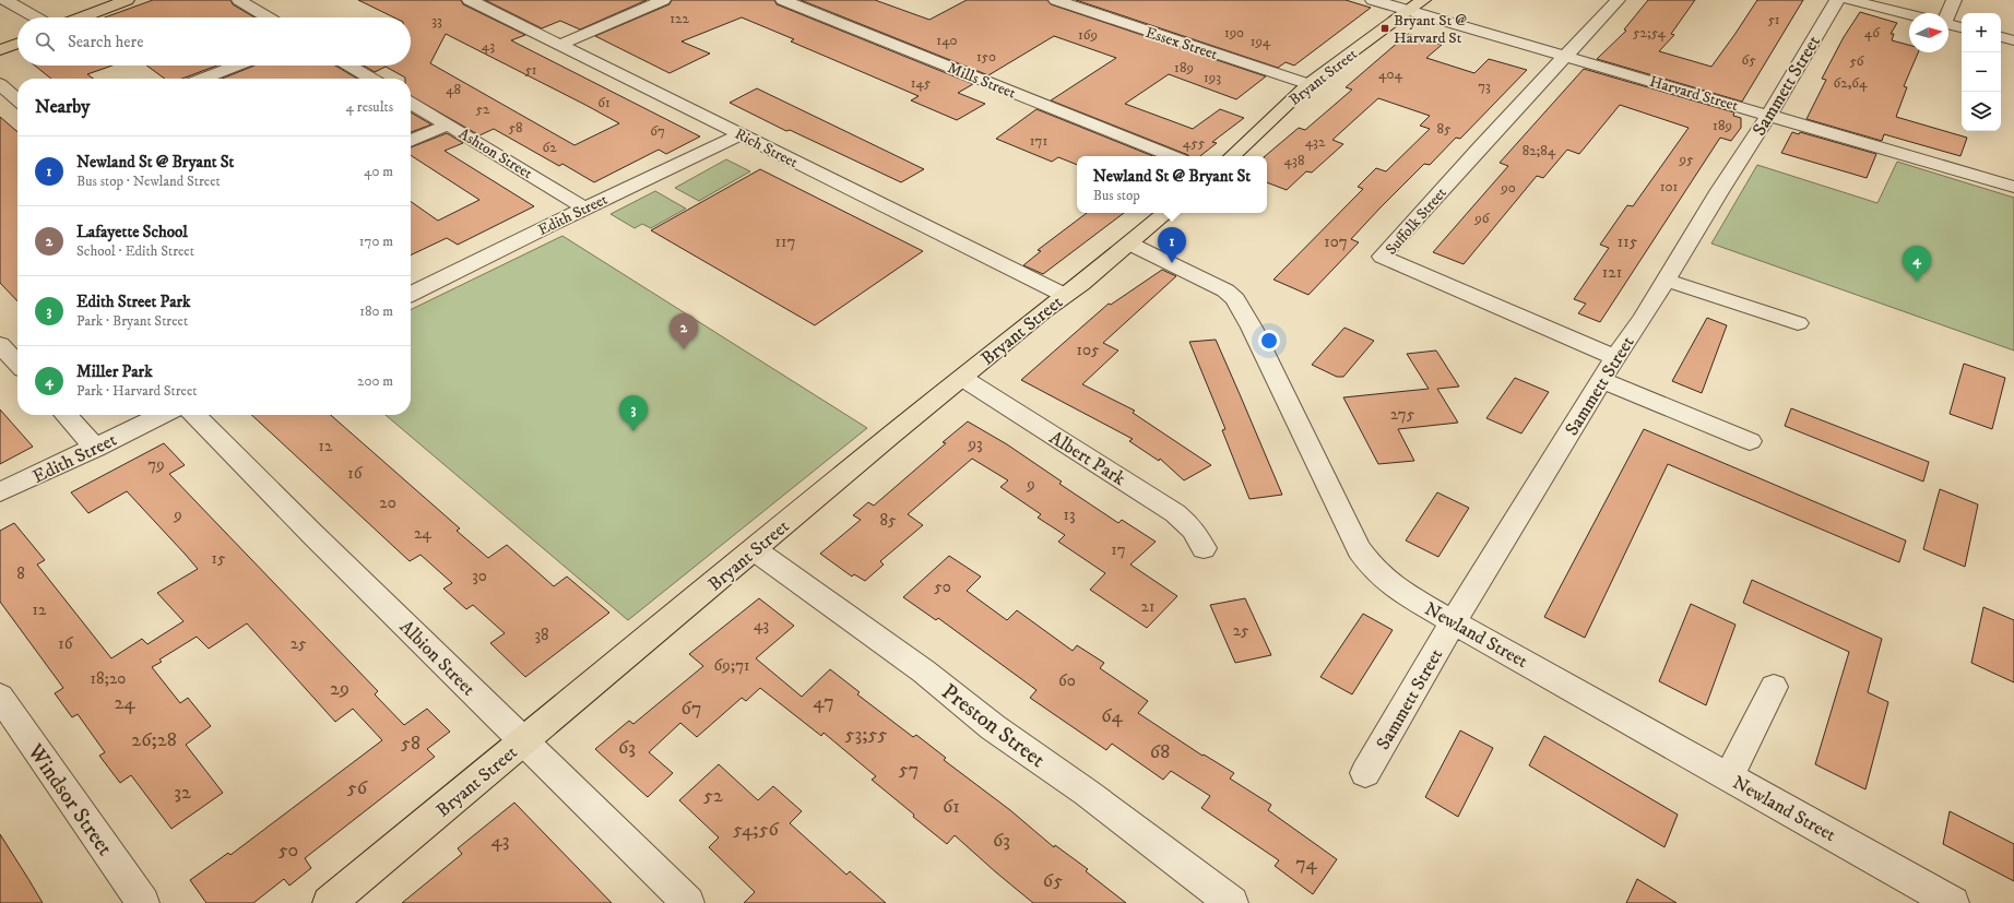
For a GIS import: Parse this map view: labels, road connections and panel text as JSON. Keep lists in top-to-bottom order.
{
  "streets": {
    "main road": ["Bryant Street"],
    "street": [
      "Essex Street",
      "Mills Street",
      "Sammett Street",
      "Harvard Street",
      "Rich Street",
      "Ashton Street",
      "Edith Street",
      "Suffolk Street",
      "Albert Park",
      "Newland Street",
      "Albion Street",
      "Preston Street",
      "Windsor Street"
    ]
  },
  "crossings": [
    ["Essex Street", "Bryant Street"],
    ["Bryant Street", "Harvard Street"],
    ["Bryant Street", "Rich Street"],
    ["Bryant Street", "Albert Park"],
    ["Bryant Street", "Newland Street"],
    ["Bryant Street", "Albion Street"],
    ["Bryant Street", "Preston Street"],
    ["Sammett Street", "Harvard Street"],
    ["Sammett Street", "Suffolk Street"],
    ["Sammett Street", "Newland Street"],
    ["Harvard Street", "Suffolk Street"],
    ["Rich Street", "Edith Street"],
    ["Ashton Street", "Edith Street"]
  ],
  "places": {
    "transit": ["Bryant St @ Harvard St"]
  },
  "house_numbers": [
    "122",
    "51",
    "33",
    "190",
    "52;54",
    "46",
    "169",
    "140",
    "194",
    "43",
    "150",
    "65",
    "56",
    "189",
    "51",
    "404",
    "193",
    "145",
    "62,64",
    "73",
    "48",
    "61",
    "52",
    "189",
    "58",
    "85",
    "67",
    "171",
    "432",
    "455",
    "62",
    "82;84",
    "95",
    "438",
    "101",
    "90",
    "96",
    "117",
    "107",
    "115",
    "121",
    "105",
    "275",
    "93",
    "12",
    "79",
    "16",
    "9",
    "20",
    "9",
    "13",
    "85",
    "24",
    "17",
    "15",
    "8",
    "30",
    "50",
    "21",
    "12",
    "43",
    "25",
    "38",
    "16",
    "25",
    "69;71",
    "18;20",
    "60",
    "29",
    "47",
    "24",
    "67",
    "64",
    "53;55",
    "26;28",
    "58",
    "63",
    "68",
    "57",
    "56",
    "32",
    "52",
    "61",
    "54;56",
    "43",
    "63",
    "50",
    "74",
    "65"
  ],
  "north": "right",
  "page": {
    "map_buttons": ["+", "−"],
    "search": "Search here",
    "heading": ["Nearby", "4 results"],
    "list": [
      {
        "mark": "1",
        "name": "Newland St @ Bryant St",
        "note": "Bus stop · Newland Street",
        "value": "40 m"
      },
      {
        "mark": "2",
        "name": "Lafayette School",
        "note": "School · Edith Street",
        "value": "170 m"
      },
      {
        "mark": "3",
        "name": "Edith Street Park",
        "note": "Park · Bryant Street",
        "value": "180 m"
      },
      {
        "mark": "4",
        "name": "Miller Park",
        "note": "Park · Harvard Street",
        "value": "200 m"
      }
    ],
    "popup": ["Newland St @ Bryant St", "Bus stop"],
    "pins": [
      "1",
      "4",
      "2",
      "3"
    ]
  }
}
